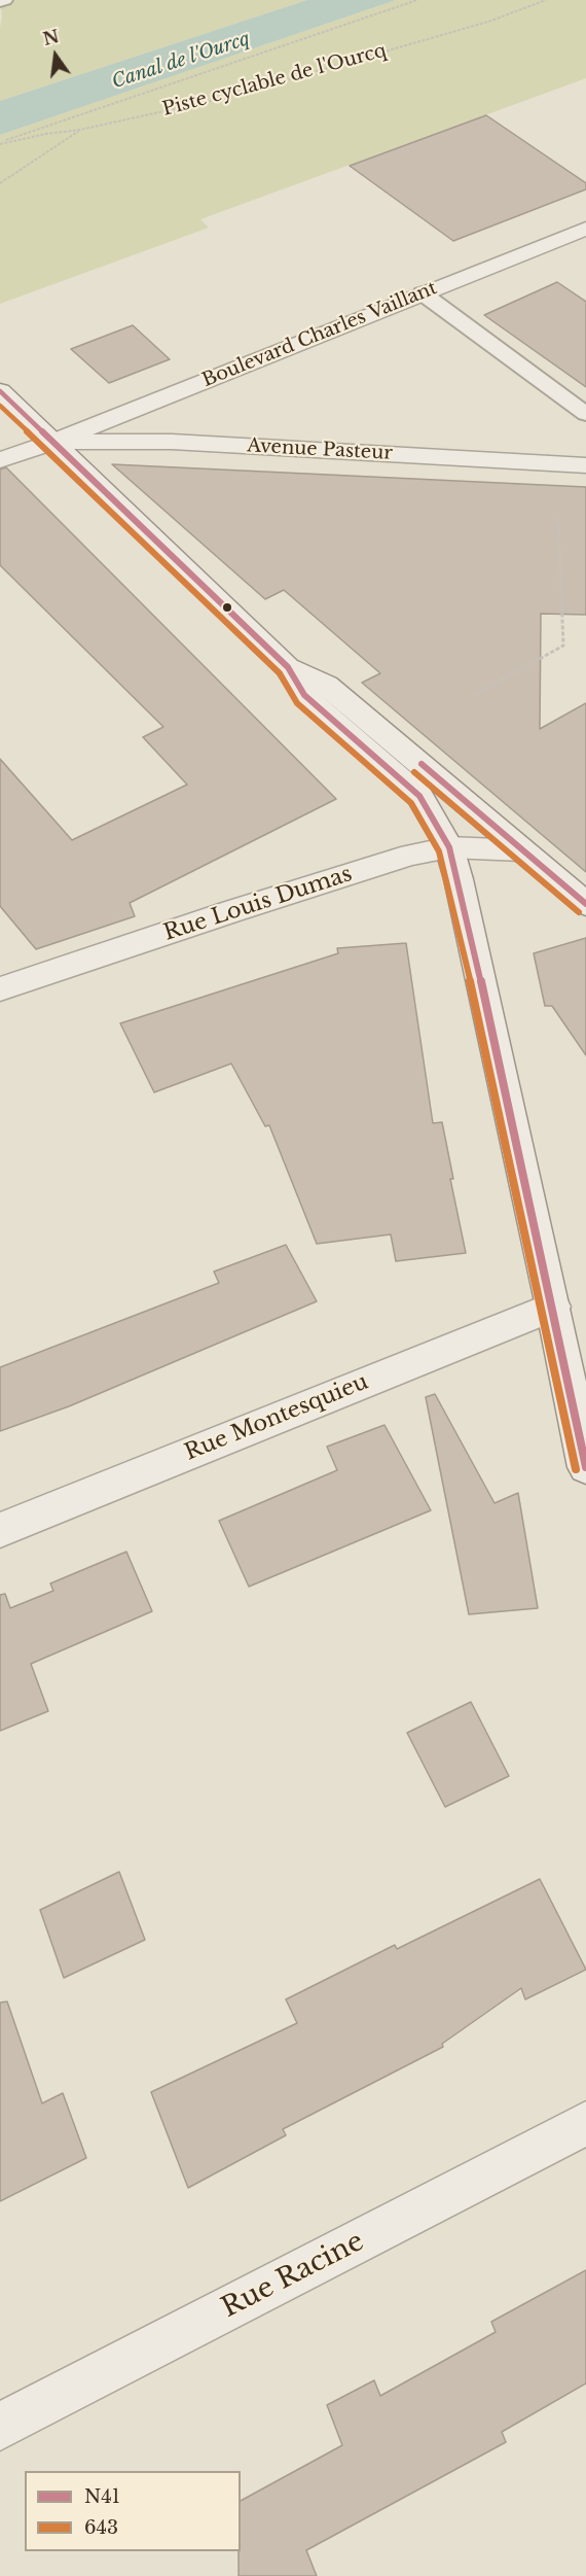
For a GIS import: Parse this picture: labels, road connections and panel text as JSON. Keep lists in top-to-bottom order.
{
  "streets": {
    "street": [
      "Boulevard Charles Vaillant",
      "Avenue Pasteur",
      "Rue Louis Dumas",
      "Rue Montesquieu",
      "Rue Racine"
    ],
    "path": ["Piste cyclable de l'Ourcq"]
  },
  "crossings": [
    ["Boulevard Charles Vaillant", "Avenue Pasteur"]
  ],
  "water": ["Canal de l'Ourcq"],
  "lines": ["transit line N41", "transit line 643"],
  "legend": ["N41", "643"],
  "north": "top"
}
